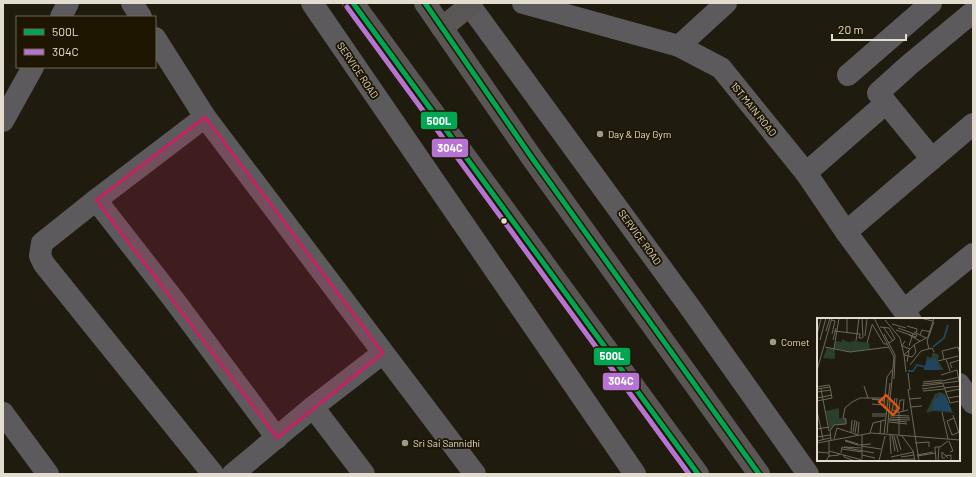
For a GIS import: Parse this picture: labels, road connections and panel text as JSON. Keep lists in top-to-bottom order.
{
  "streets": {
    "street": ["SERVICE ROAD", "1ST MAIN ROAD"]
  },
  "places": ["Day & Day Gym", "Comet", "Sri Sai Sannidhi"],
  "lines": ["transit line 500L", "transit line 304C"],
  "legend": ["500L", "304C"],
  "scale_bar": "20 m"
}
